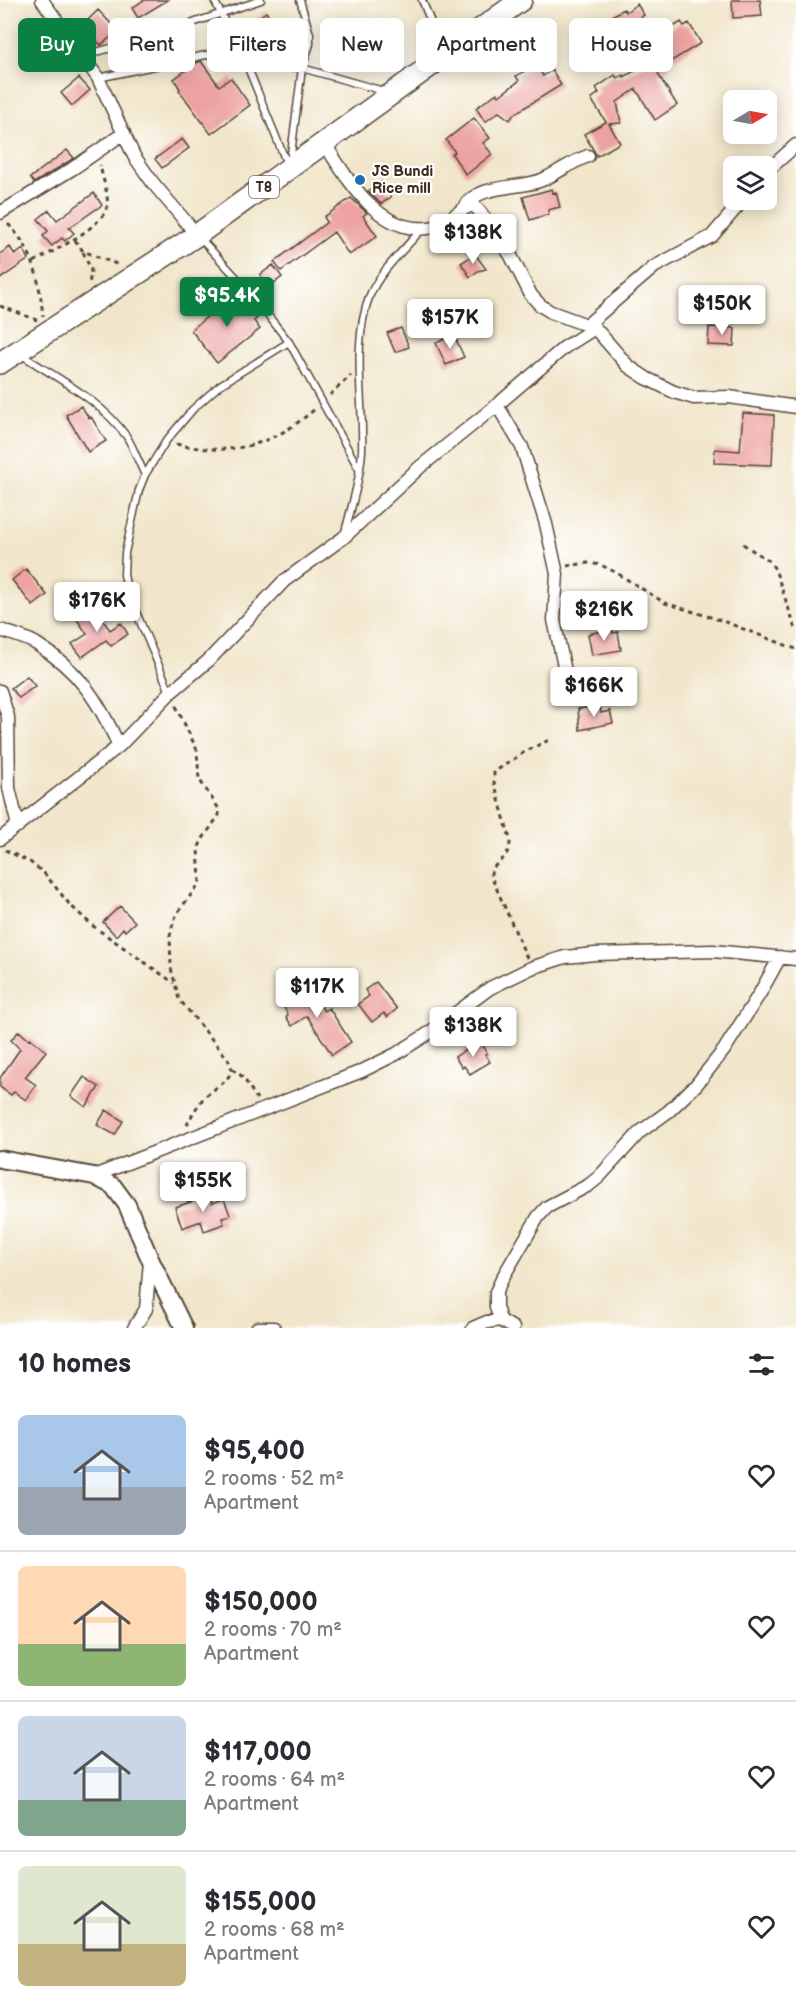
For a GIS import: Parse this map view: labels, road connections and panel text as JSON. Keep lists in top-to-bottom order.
{
  "streets": {
    "highway": ["T8"]
  },
  "places": ["JS Bundi Rice mill"],
  "north": "right",
  "page": {
    "chip": [
      "Buy",
      "Rent",
      "Filters",
      "New",
      "Apartment",
      "House"
    ],
    "price": [
      "$138K",
      "$95.4K",
      "$150K",
      "$157K",
      "$176K",
      "$216K",
      "$166K",
      "$117K",
      "$138K",
      "$155K"
    ],
    "heading": "10 homes",
    "list": [
      {
        "name": "$95,400",
        "note": "2 rooms · 52 m² · Apartment"
      },
      {
        "name": "$150,000",
        "note": "2 rooms · 70 m² · Apartment"
      },
      {
        "name": "$117,000",
        "note": "2 rooms · 64 m² · Apartment"
      },
      {
        "name": "$155,000",
        "note": "2 rooms · 68 m² · Apartment"
      }
    ]
  }
}
